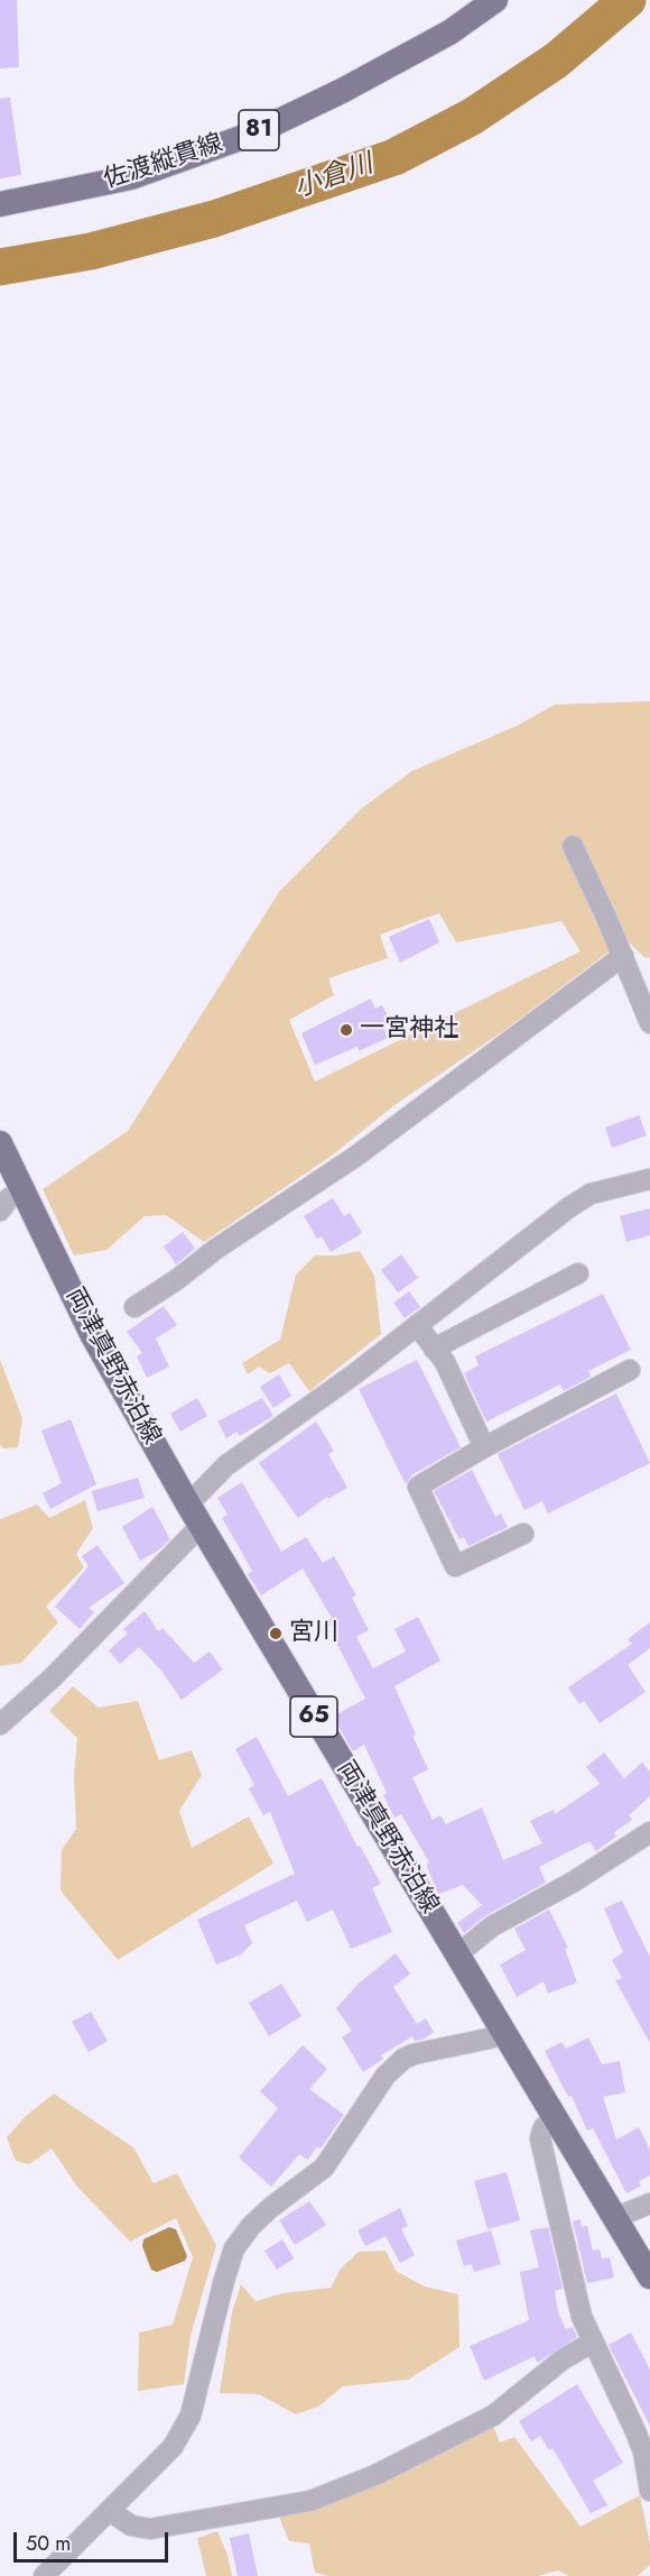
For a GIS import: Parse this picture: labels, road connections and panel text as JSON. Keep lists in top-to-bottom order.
{
  "streets": {
    "main road": [
      "81",
      "佐渡縦貫線",
      "両津真野赤泊線",
      "65"
    ]
  },
  "water": ["小倉川"],
  "places": ["一宮神社", "宮川"],
  "scale_bar": "50 m"
}
